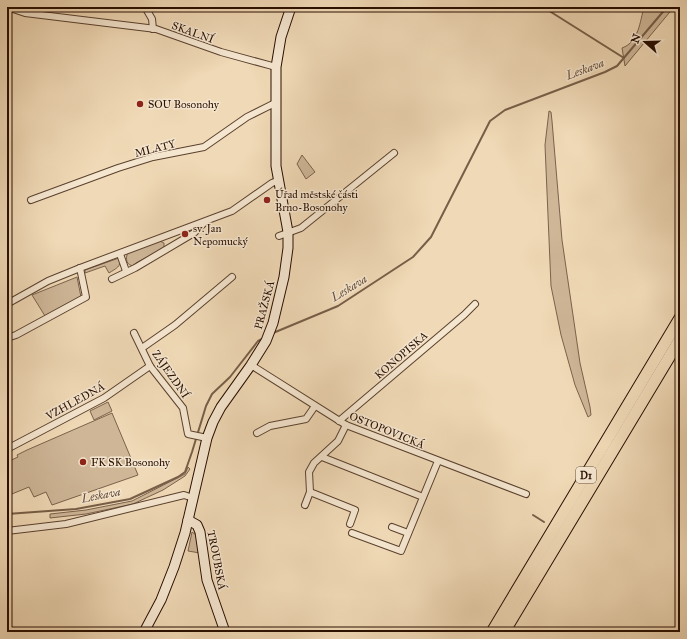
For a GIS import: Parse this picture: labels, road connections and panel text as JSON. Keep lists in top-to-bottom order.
{
  "streets": {
    "highway": ["D1"],
    "main road": ["PRAŽSKÁ", "TROUBSKÁ"],
    "street": [
      "SKALNÍ",
      "MLATY",
      "KONOPISKA",
      "ZÁJEZDNÍ",
      "VZHLEDNÁ",
      "OSTOPOVICKÁ"
    ]
  },
  "crossings": [
    ["SKALNÍ", "PRAŽSKÁ"],
    ["MLATY", "PRAŽSKÁ"],
    ["PRAŽSKÁ", "ZÁJEZDNÍ"],
    ["PRAŽSKÁ", "OSTOPOVICKÁ"],
    ["PRAŽSKÁ", "TROUBSKÁ"],
    ["KONOPISKA", "OSTOPOVICKÁ"],
    ["ZÁJEZDNÍ", "VZHLEDNÁ"]
  ],
  "water": ["Leskava"],
  "places": [
    "SOU Bosonohy",
    "Úřad městské části Brno-Bosonohy",
    "sv. Jan Nepomucký",
    "FK SK Bosonohy"
  ],
  "north": "left"
}
